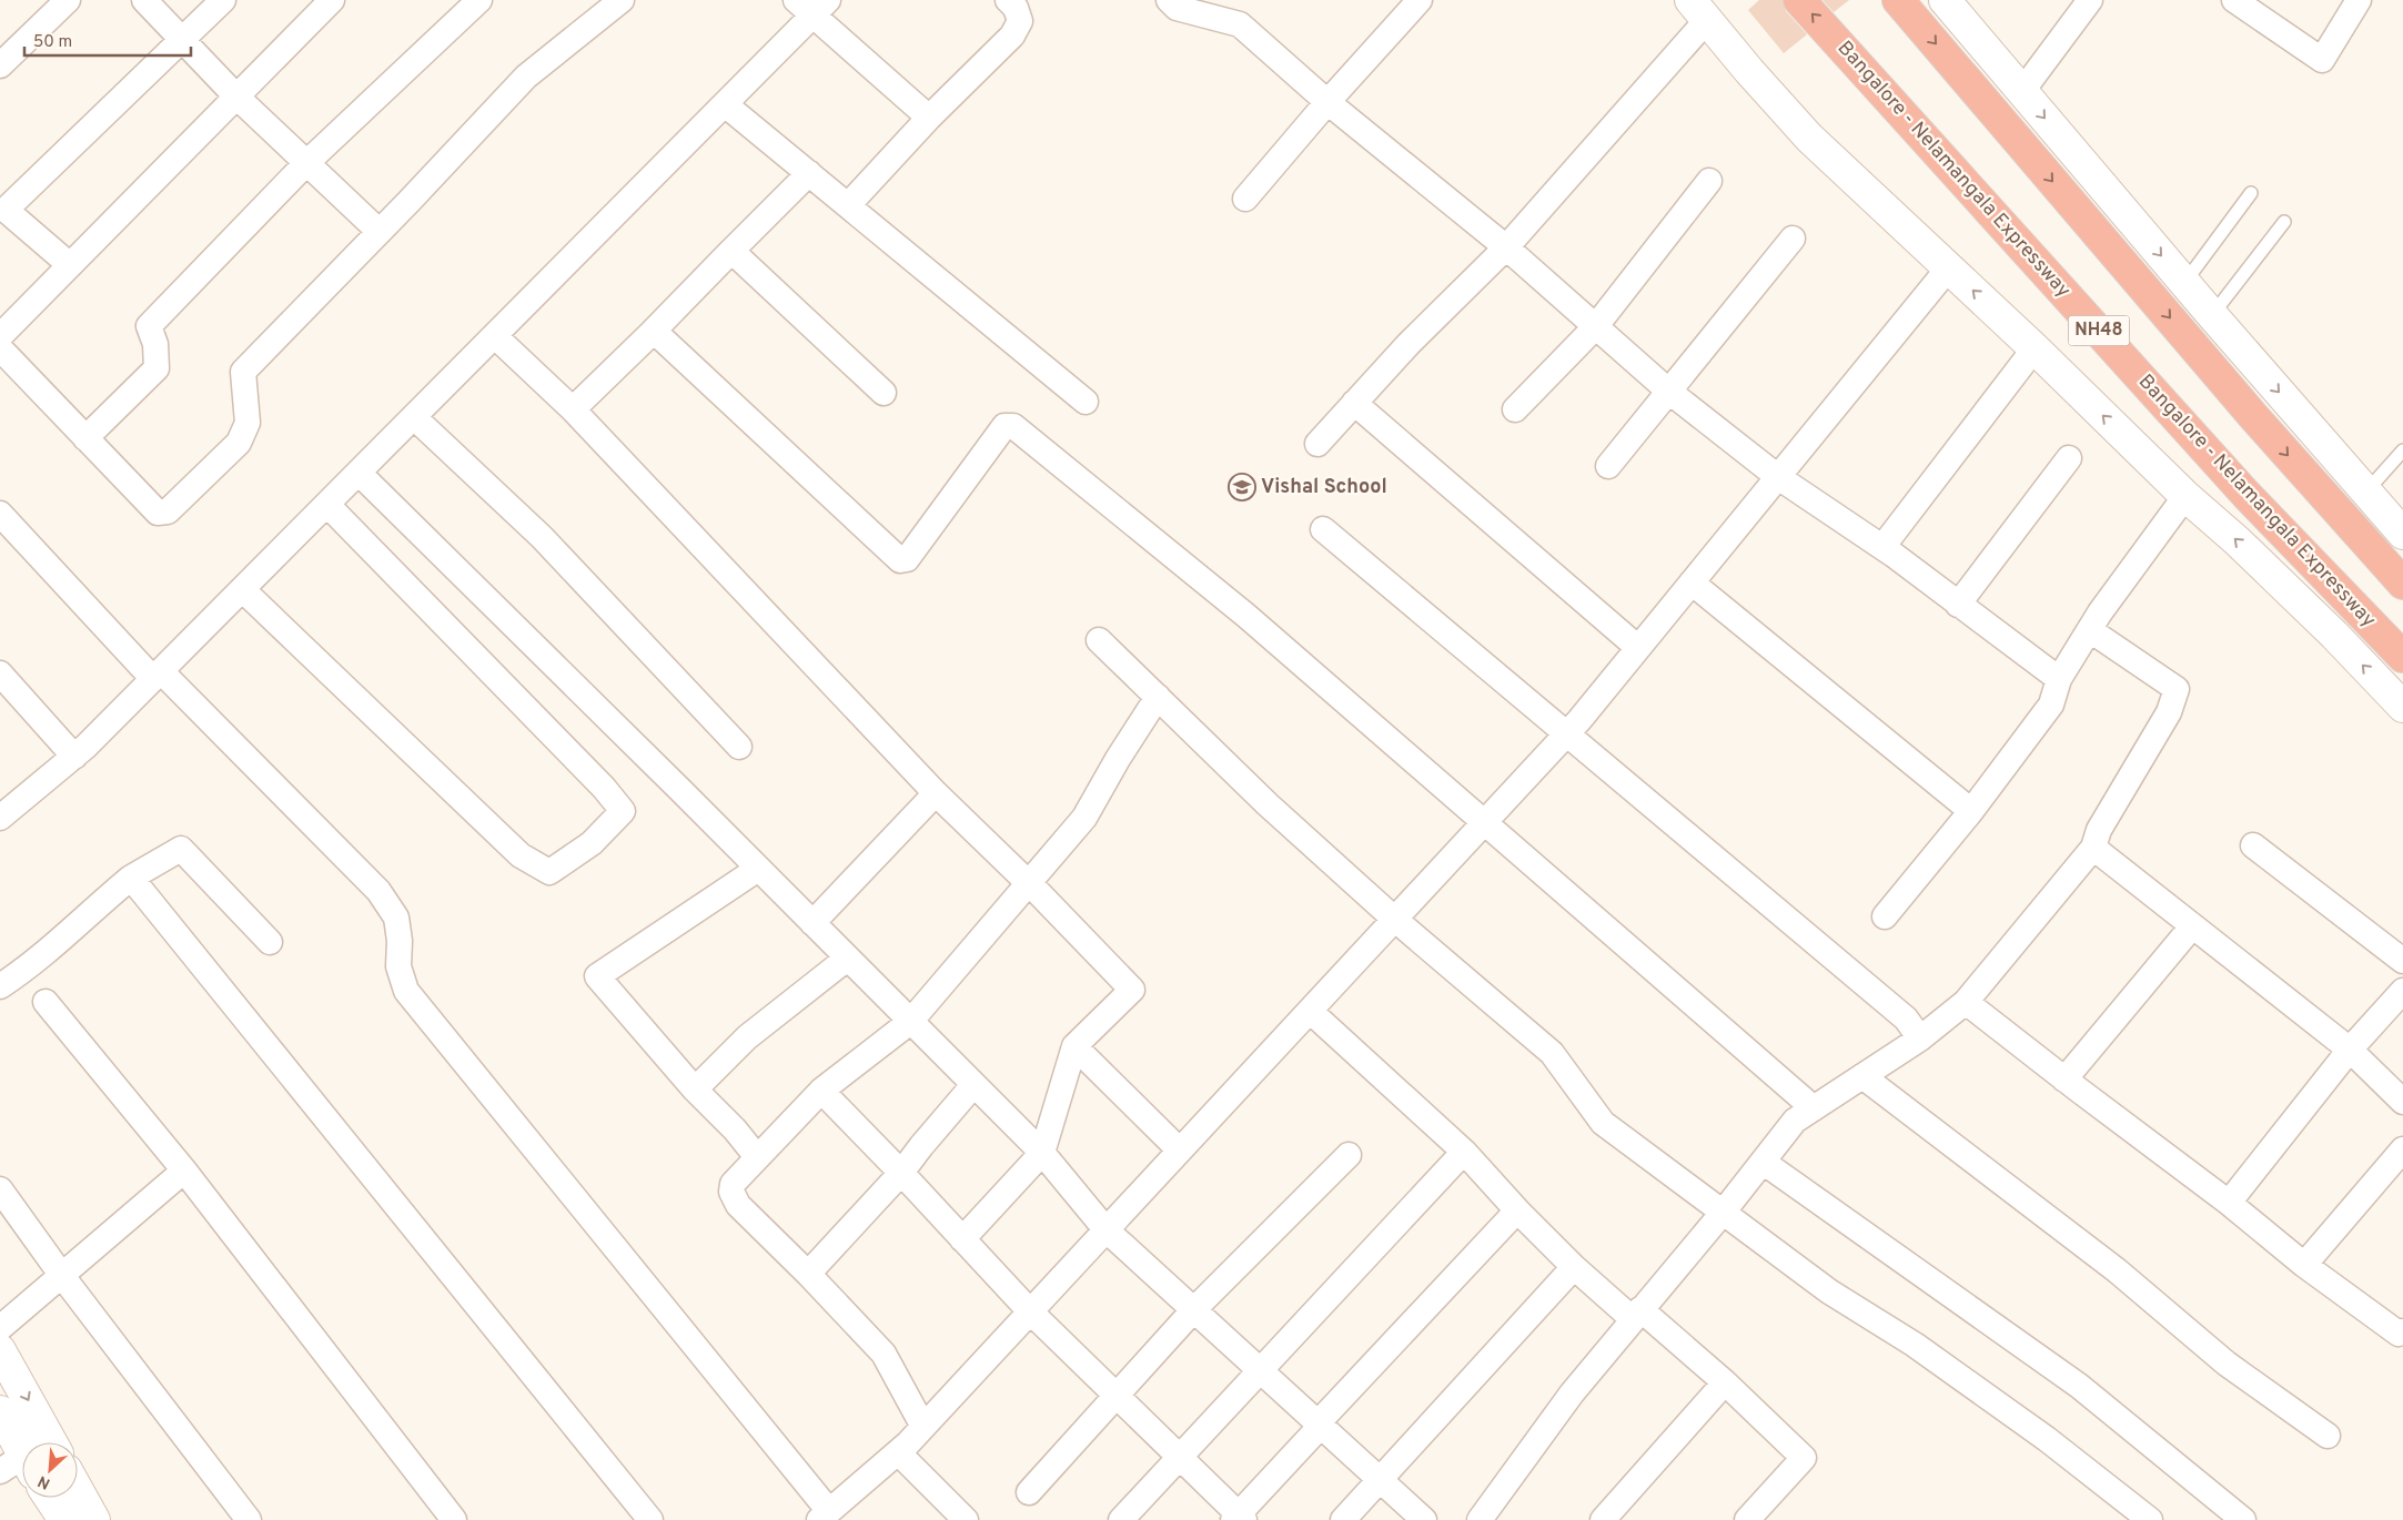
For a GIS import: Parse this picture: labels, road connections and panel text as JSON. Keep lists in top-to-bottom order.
{
  "streets": {
    "highway": ["Bangalore - Nelamangala Expressway", "NH48"]
  },
  "places": {
    "school or university": ["Vishal School"]
  },
  "scale_bar": "50 m",
  "north": "bottom left"
}
